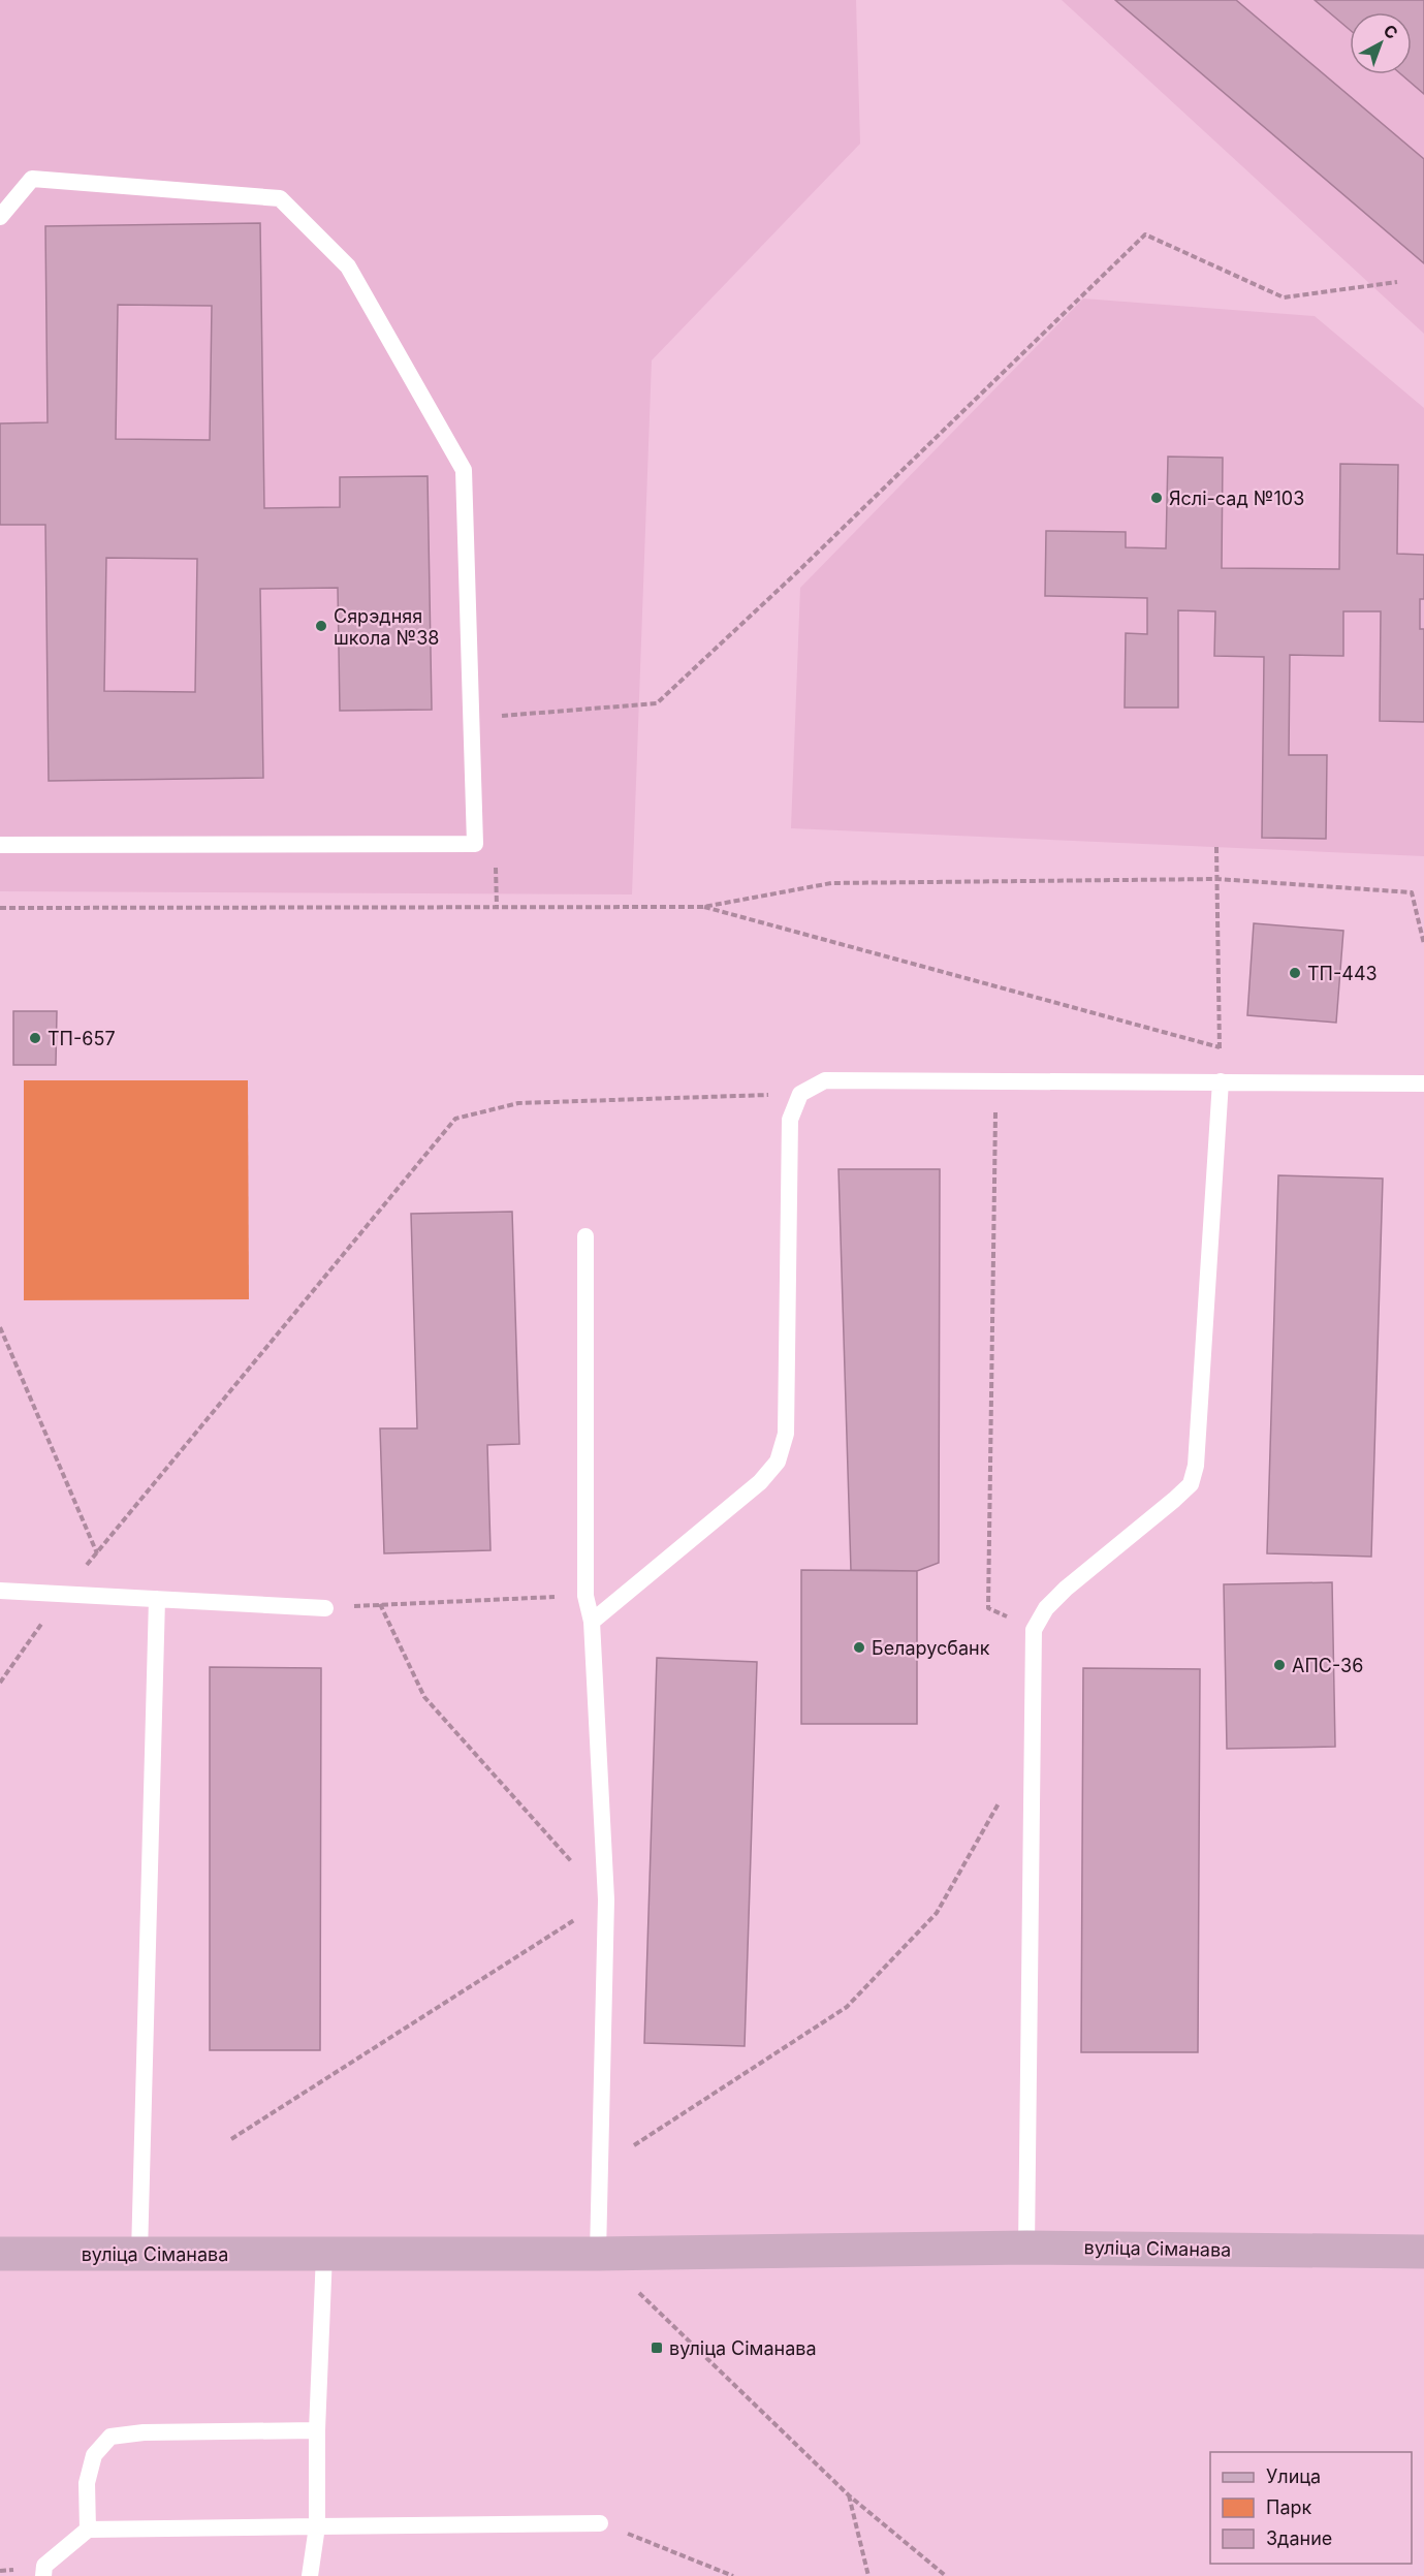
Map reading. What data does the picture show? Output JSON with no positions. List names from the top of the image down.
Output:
{
  "streets": {
    "main road": ["вуліца Сіманава"]
  },
  "places": {
    "other": [
      "Яслі-сад №103",
      "Сярэдняя школа №38",
      "ТП-443",
      "ТП-657",
      "Беларусбанк",
      "АПС-36"
    ],
    "transit": ["вуліца Сіманава"]
  },
  "legend": ["Улица", "Парк", "Здание"],
  "north": "top right"
}
